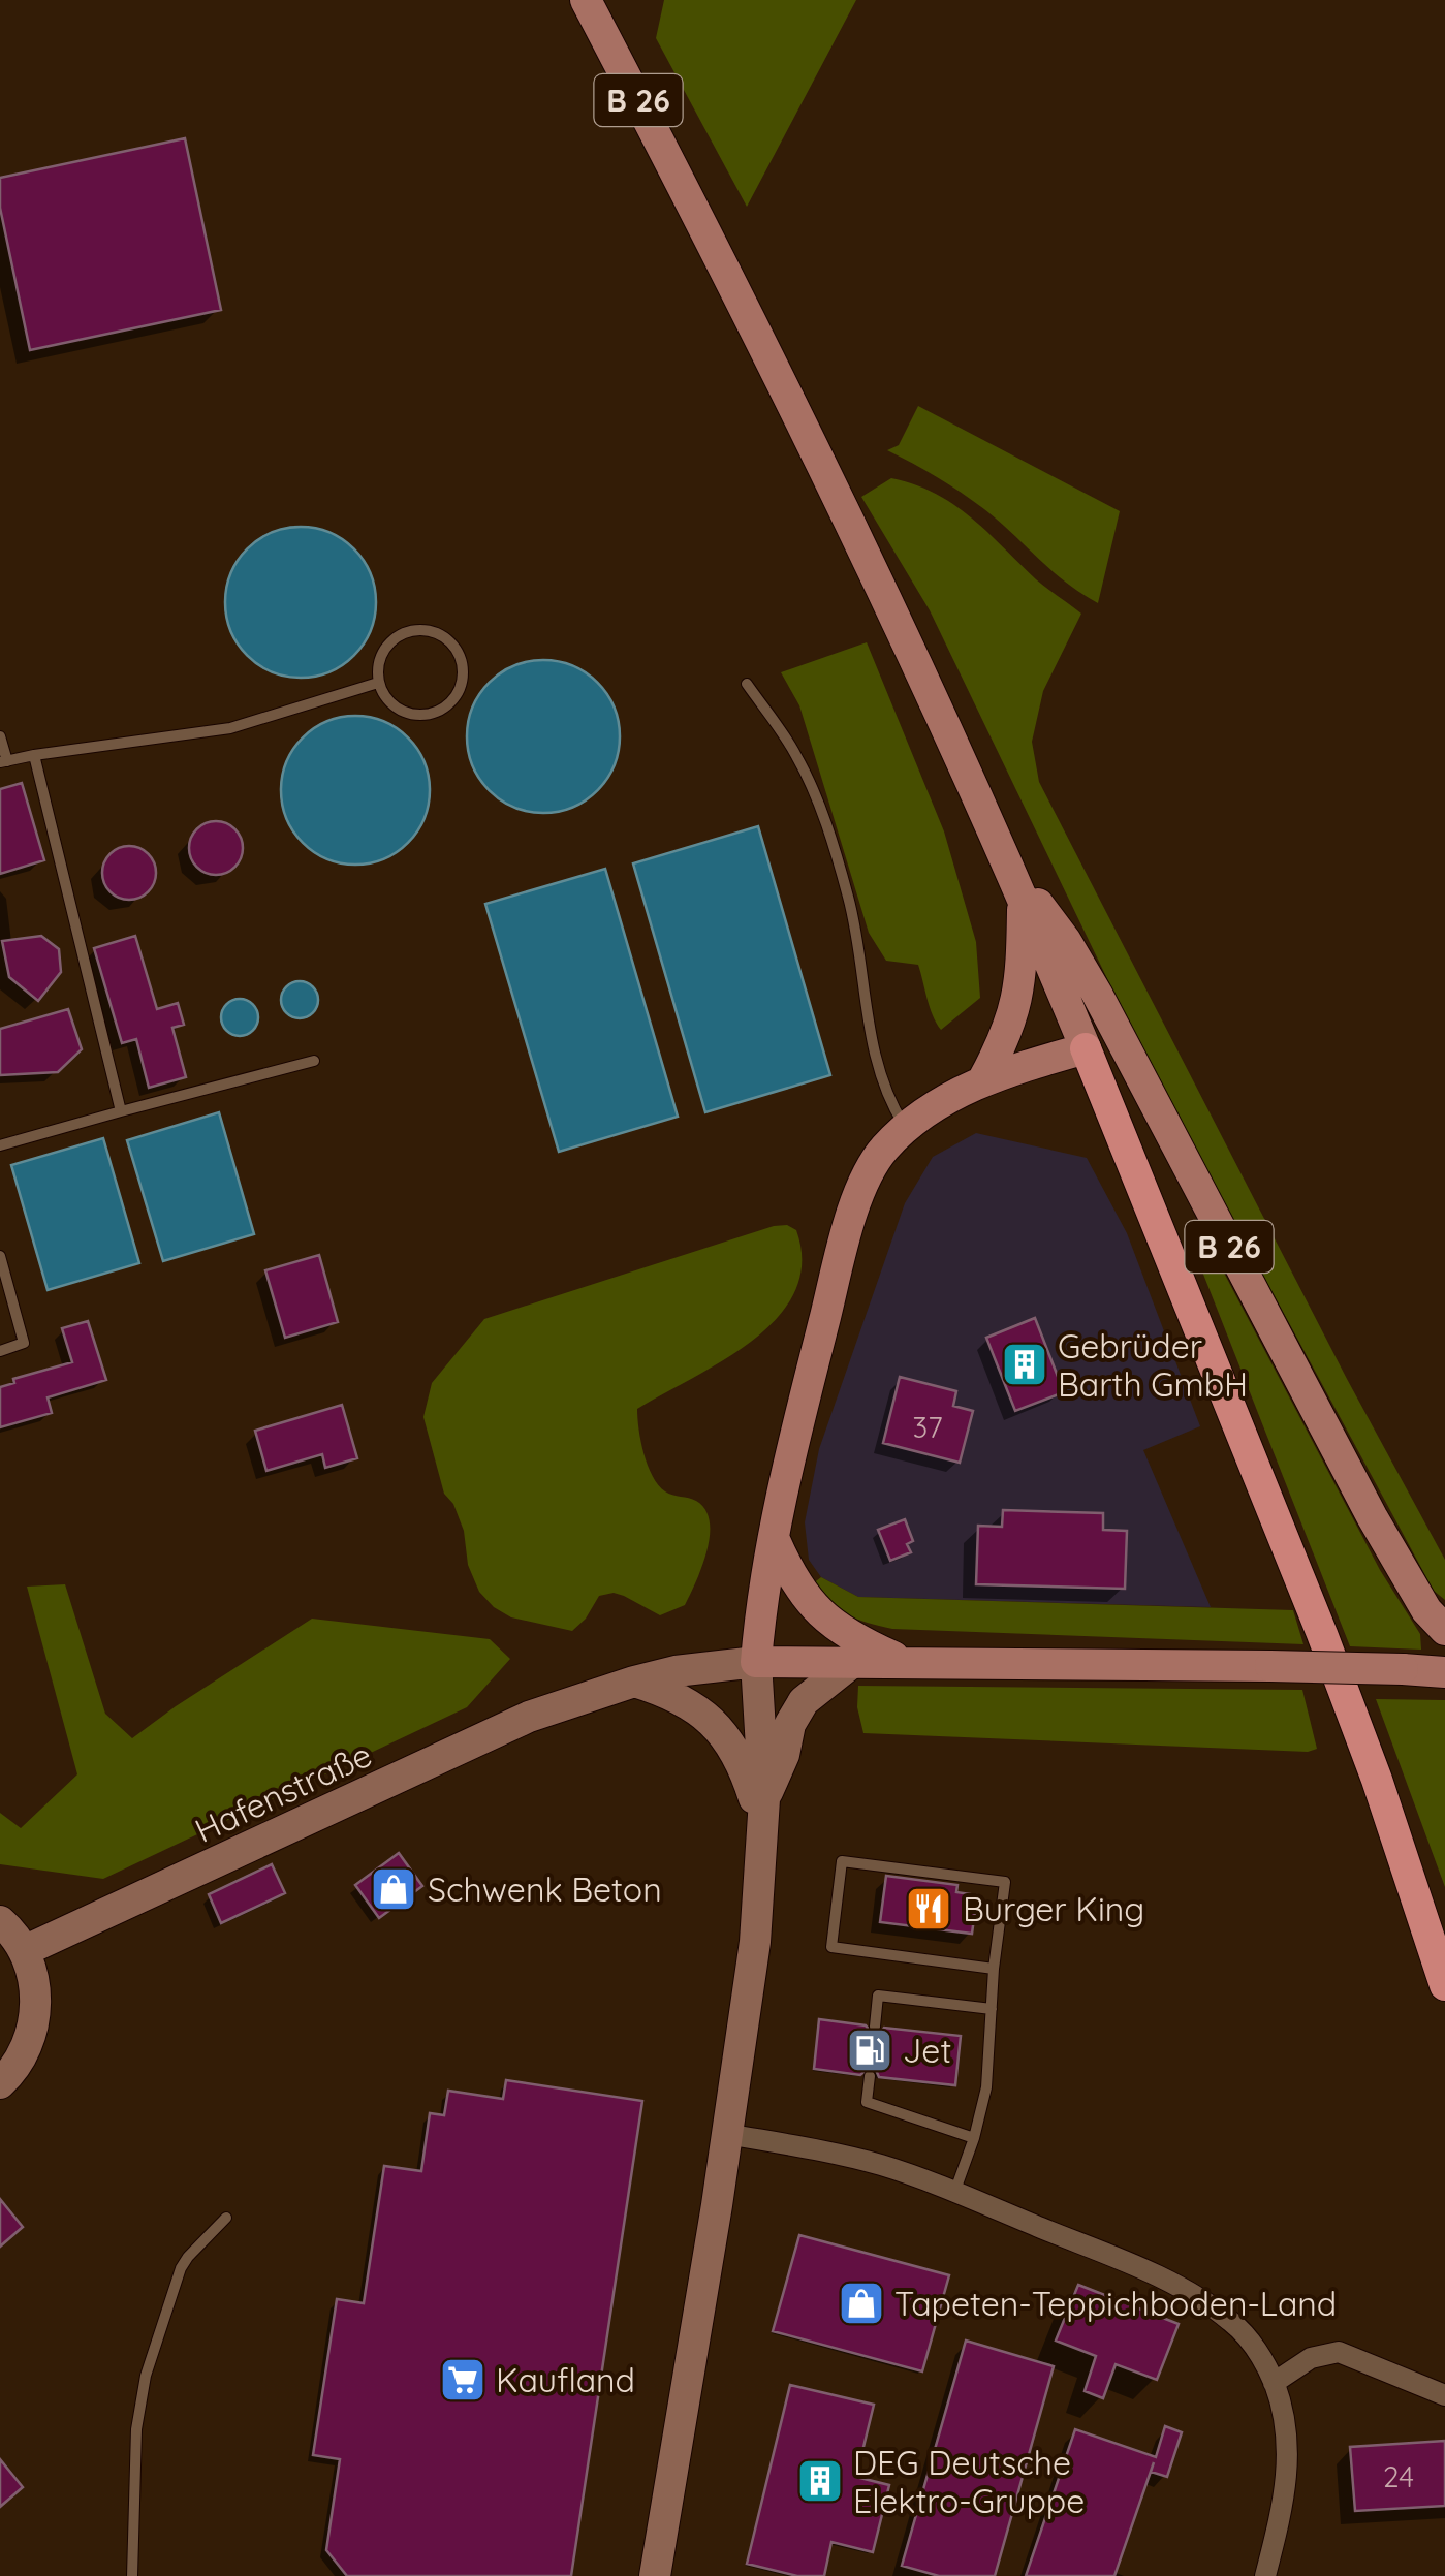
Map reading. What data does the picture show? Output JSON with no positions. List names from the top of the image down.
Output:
{
  "streets": {
    "main road": ["B 26"],
    "street": ["Hafenstraße"]
  },
  "places": {
    "building": ["Gebrüder Barth GmbH", "DEG Deutsche Elektro-Gruppe"],
    "shop": ["Schwenk Beton", "Tapeten-Teppichboden-Land"],
    "restaurant": ["Burger King"],
    "fuel station": ["Jet"],
    "supermarket": ["Kaufland"]
  },
  "house_numbers": ["37", "24"]
}
